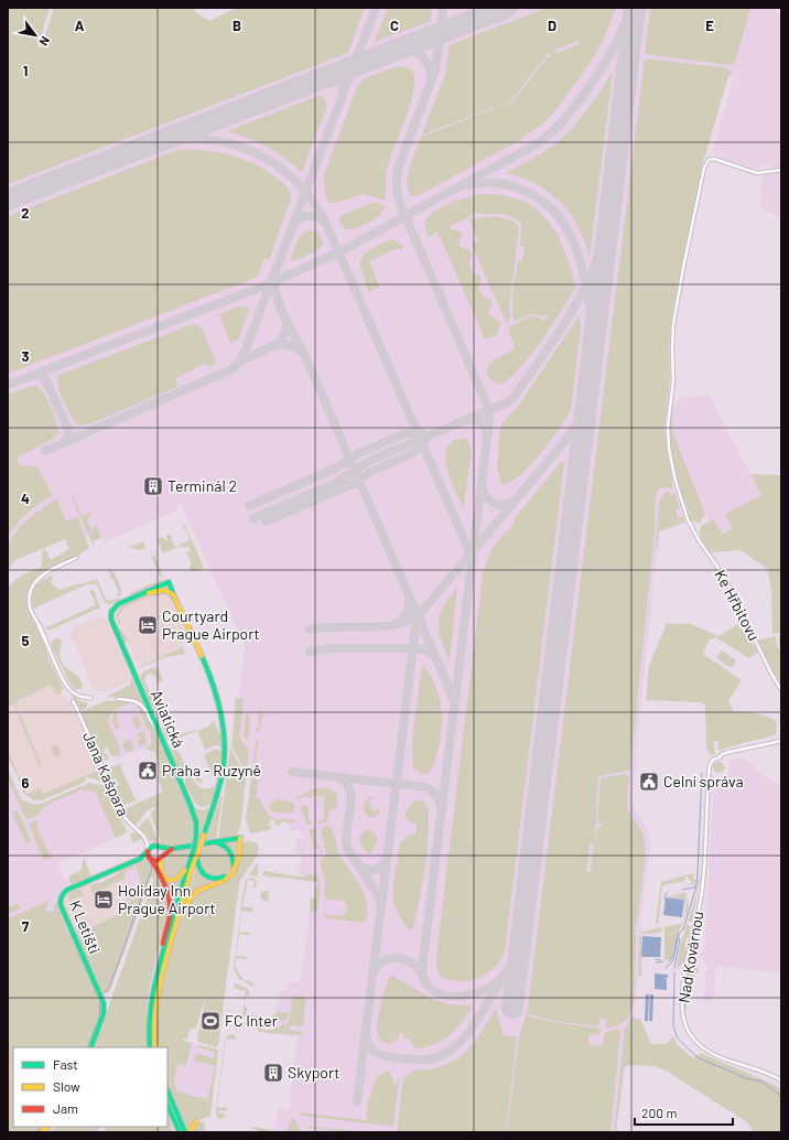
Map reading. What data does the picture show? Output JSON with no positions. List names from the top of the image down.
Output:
{
  "streets": {
    "main road": ["Aviatická", "K Letišti"],
    "street": ["Ke Hřbitovu", "Jana Kašpara", "Nad Kovárnou"]
  },
  "crossings": [
    ["Jana Kašpara", "K Letišti"]
  ],
  "places": {
    "building": ["Terminál 2", "Skyport"],
    "hotel": ["Courtyard Prague Airport", "Holiday Inn Prague Airport"],
    "public building": ["Praha - Ruzyně", "Celní správa"],
    "sports": ["FC Inter"]
  },
  "legend": ["Fast", "Slow", "Jam"],
  "scale_bar": "200 m",
  "north": "bottom right",
  "grid": {
    "columns": [
      "A",
      "B",
      "C",
      "D",
      "E"
    ],
    "rows": [
      "1",
      "2",
      "3",
      "4",
      "5",
      "6",
      "7"
    ]
  }
}
